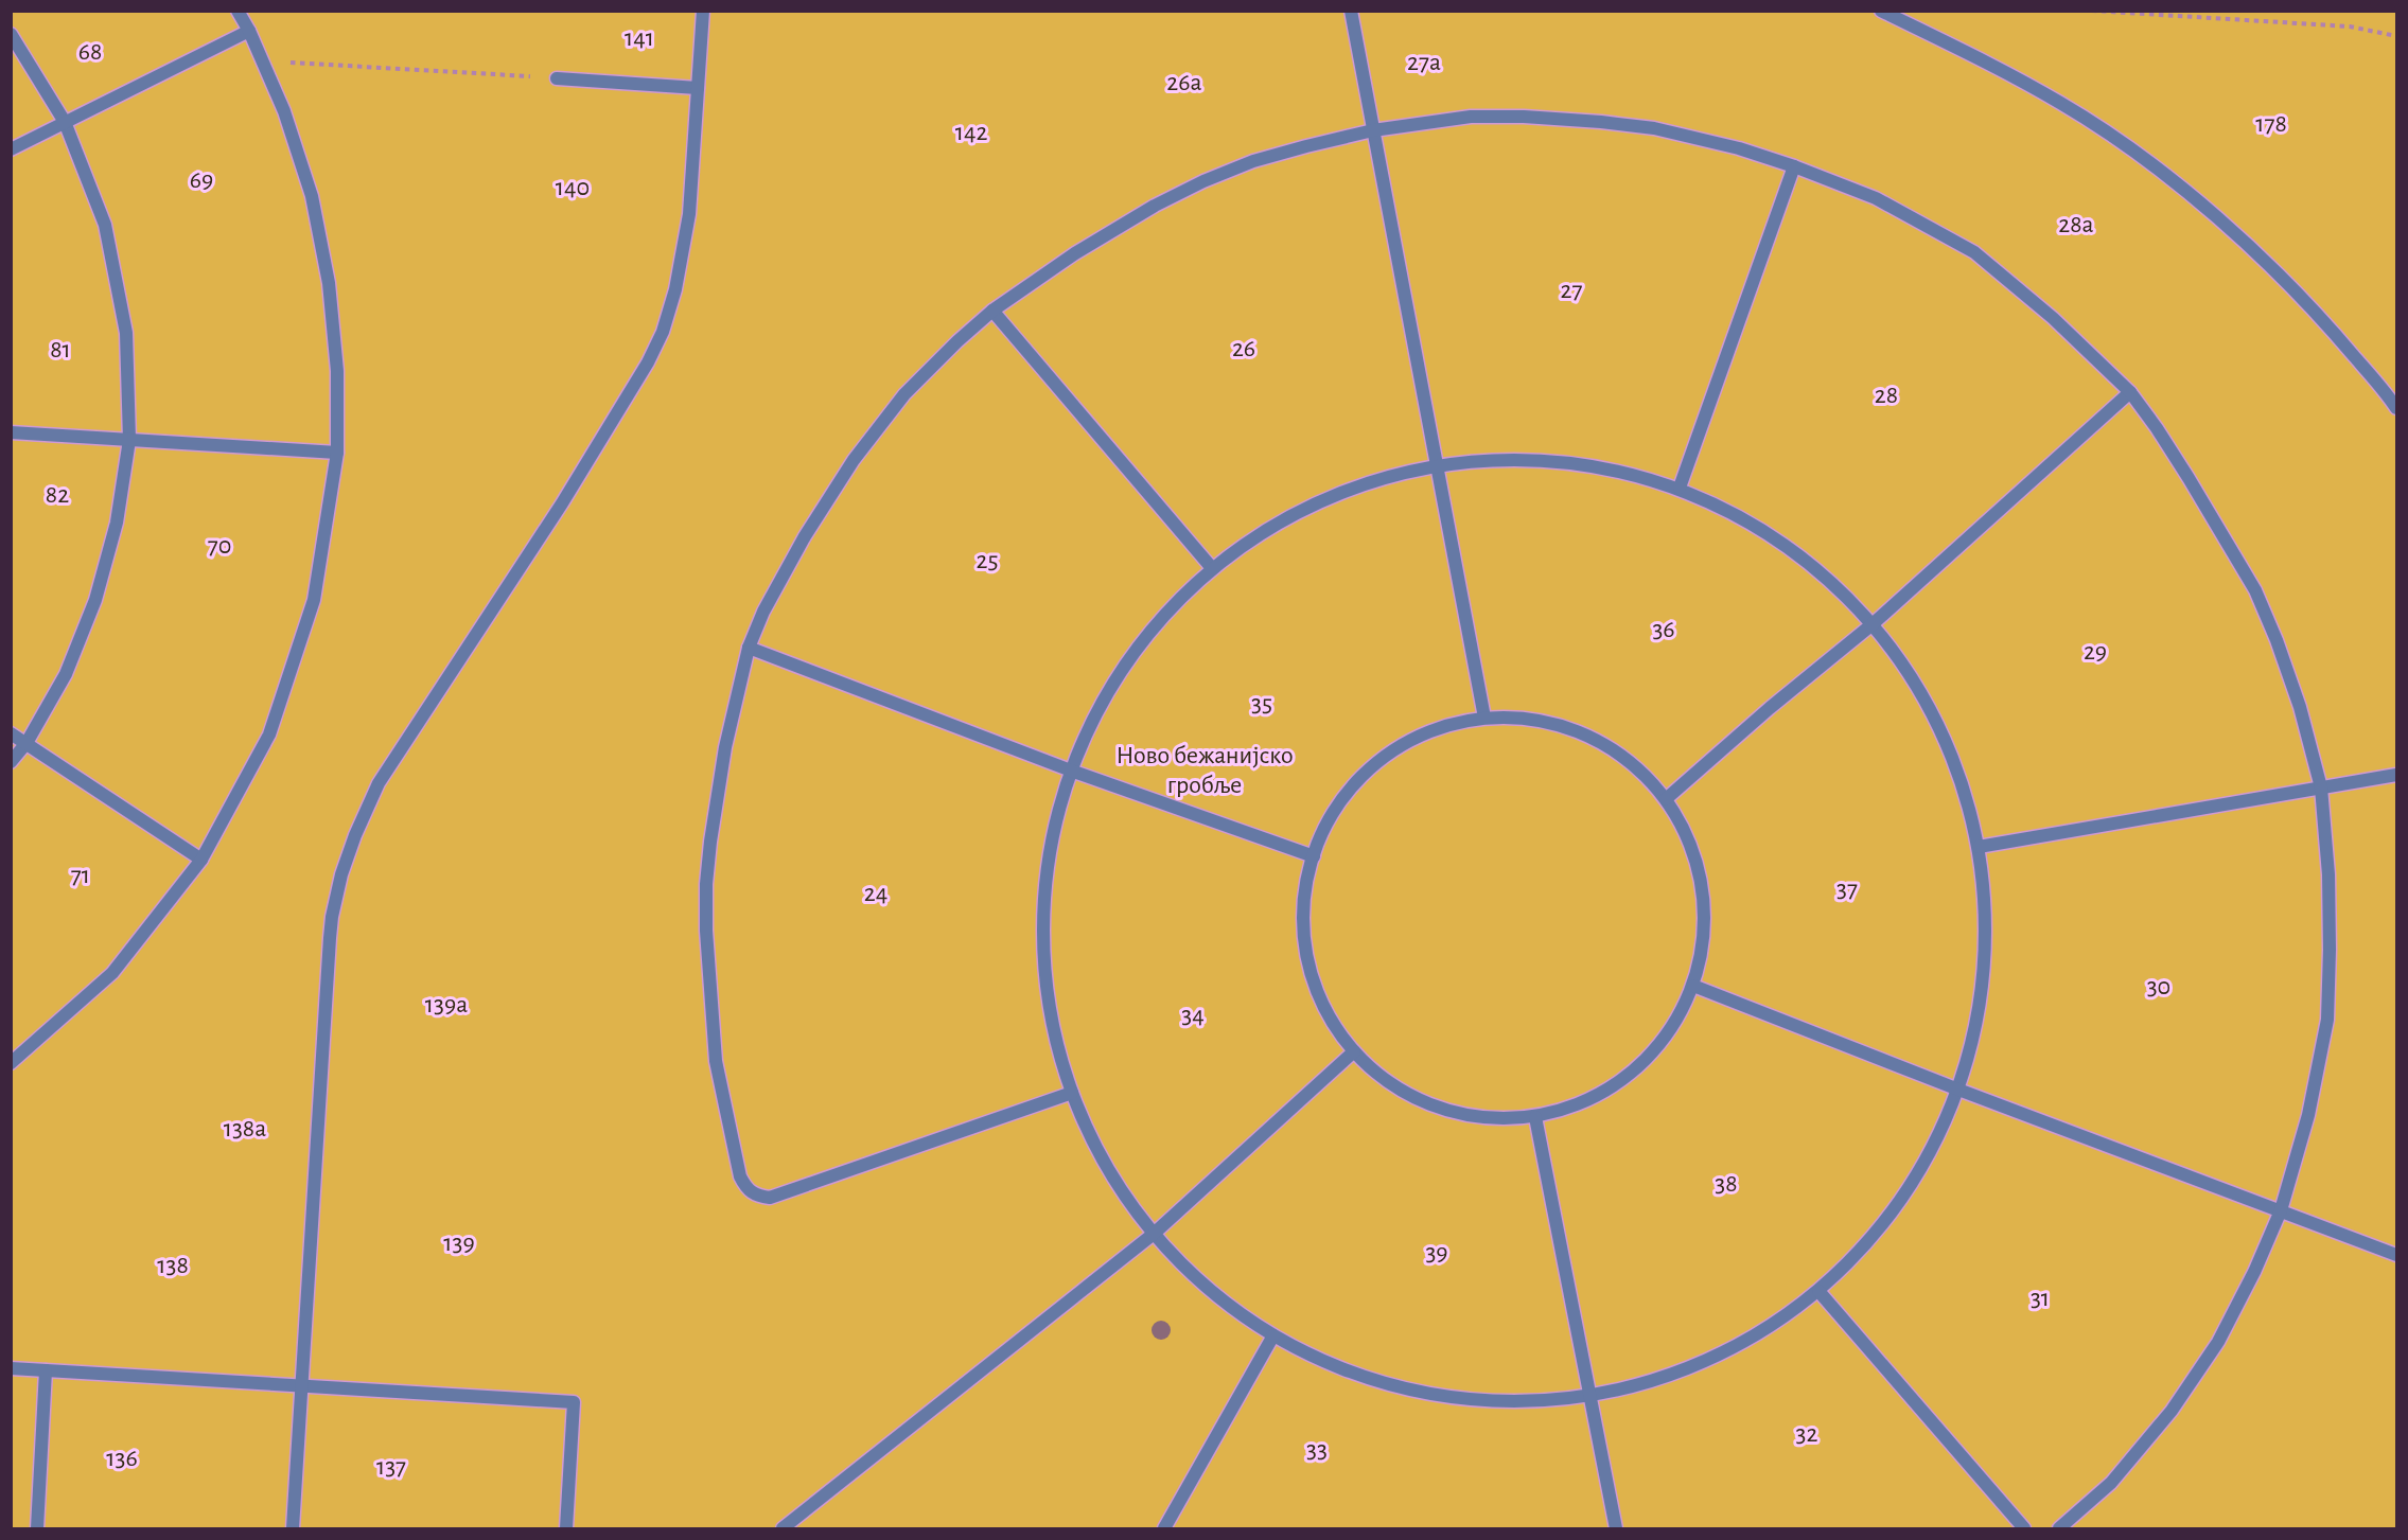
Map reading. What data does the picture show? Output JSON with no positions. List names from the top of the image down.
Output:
{
  "parks": [
    "141",
    "68",
    "27a",
    "26a",
    "178",
    "142",
    "69",
    "140",
    "28a",
    "27",
    "26",
    "81",
    "28",
    "82",
    "70",
    "25",
    "36",
    "29",
    "35",
    "Ново бежанијско гробље",
    "71",
    "37",
    "24",
    "30",
    "139a",
    "34",
    "138a",
    "38",
    "139",
    "39",
    "138",
    "31",
    "32",
    "33",
    "136",
    "137"
  ]
}
